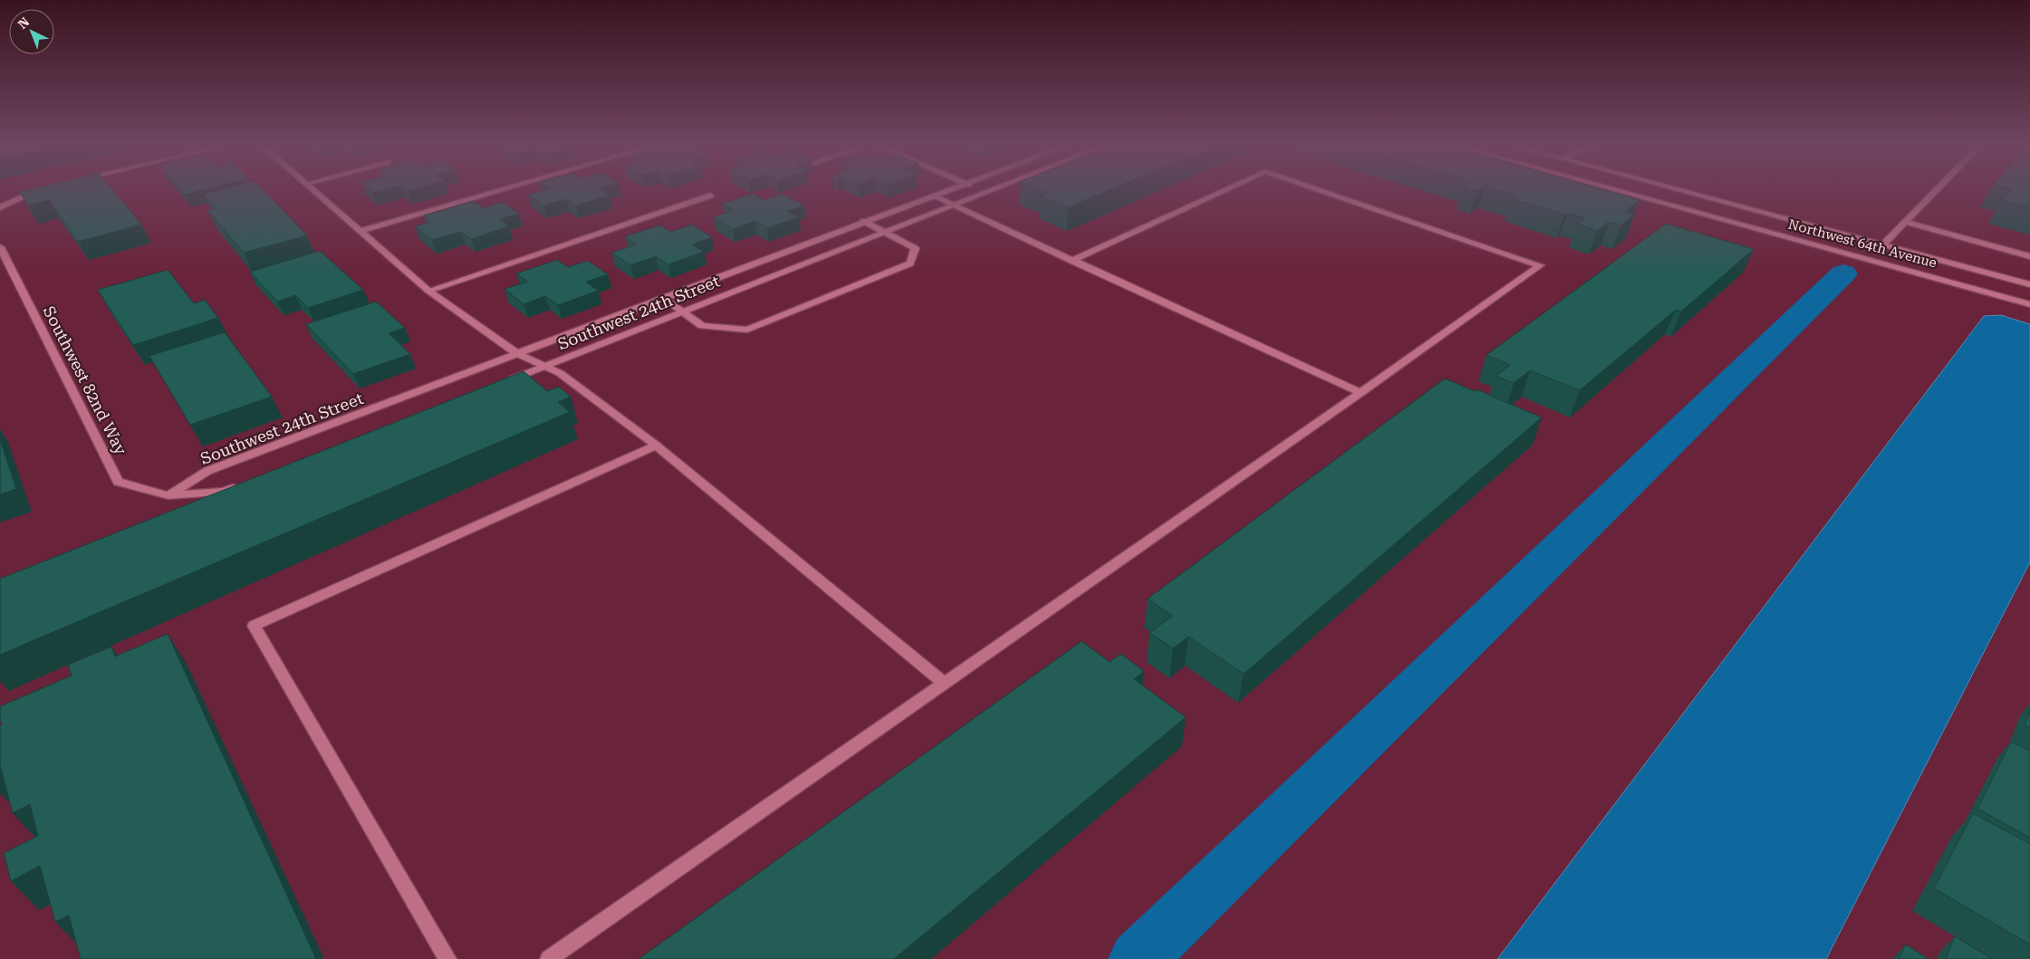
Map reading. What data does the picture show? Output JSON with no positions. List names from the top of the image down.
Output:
{
  "streets": {
    "street": ["Northwest 64th Avenue", "Southwest 24th Street", "Southwest 82nd Way"]
  },
  "crossings": [
    ["Southwest 24th Street", "Southwest 82nd Way"]
  ],
  "north": "top left"
}
